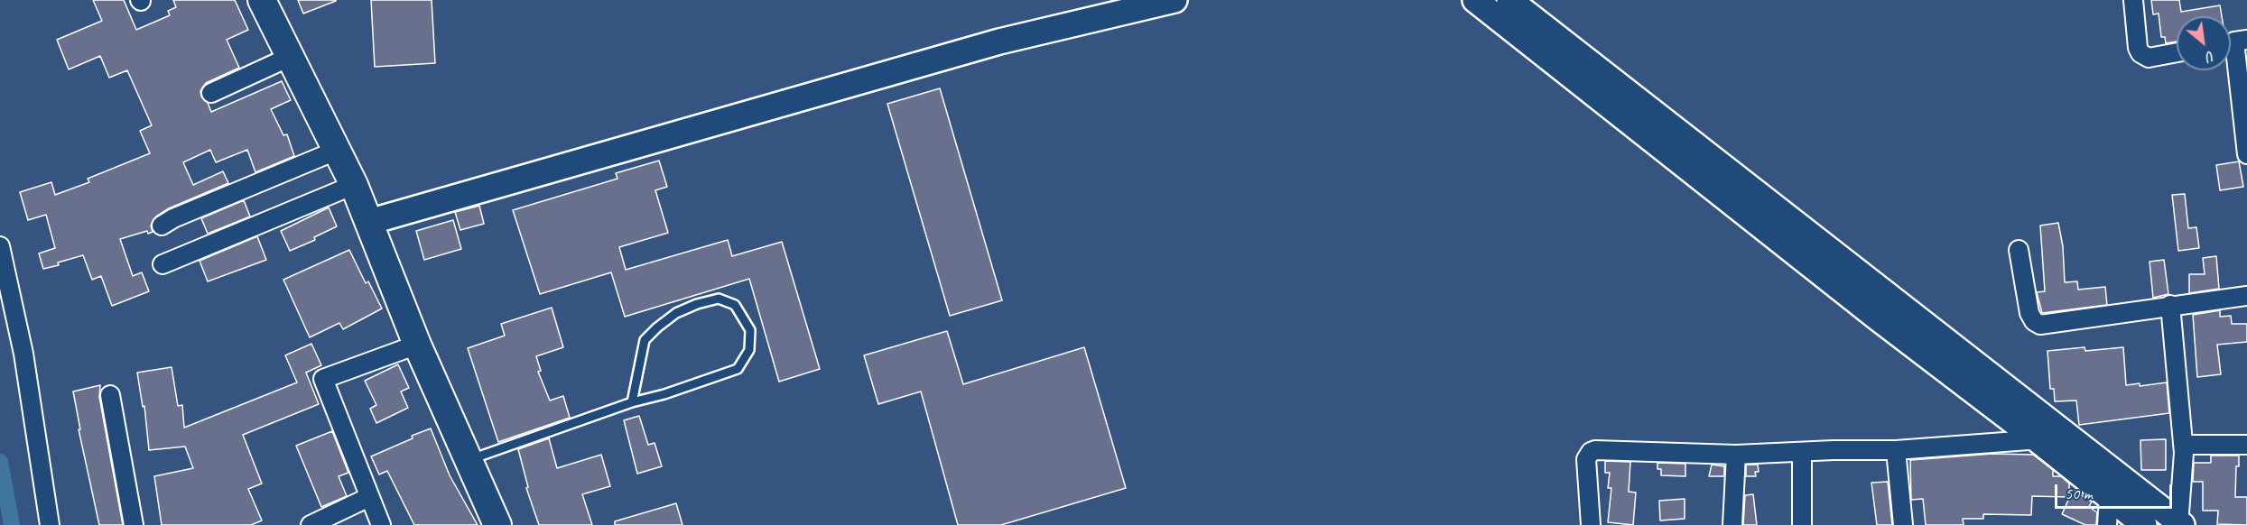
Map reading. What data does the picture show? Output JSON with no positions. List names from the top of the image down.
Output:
{
  "scale_bar": "50 m",
  "north": "bottom right"
}
